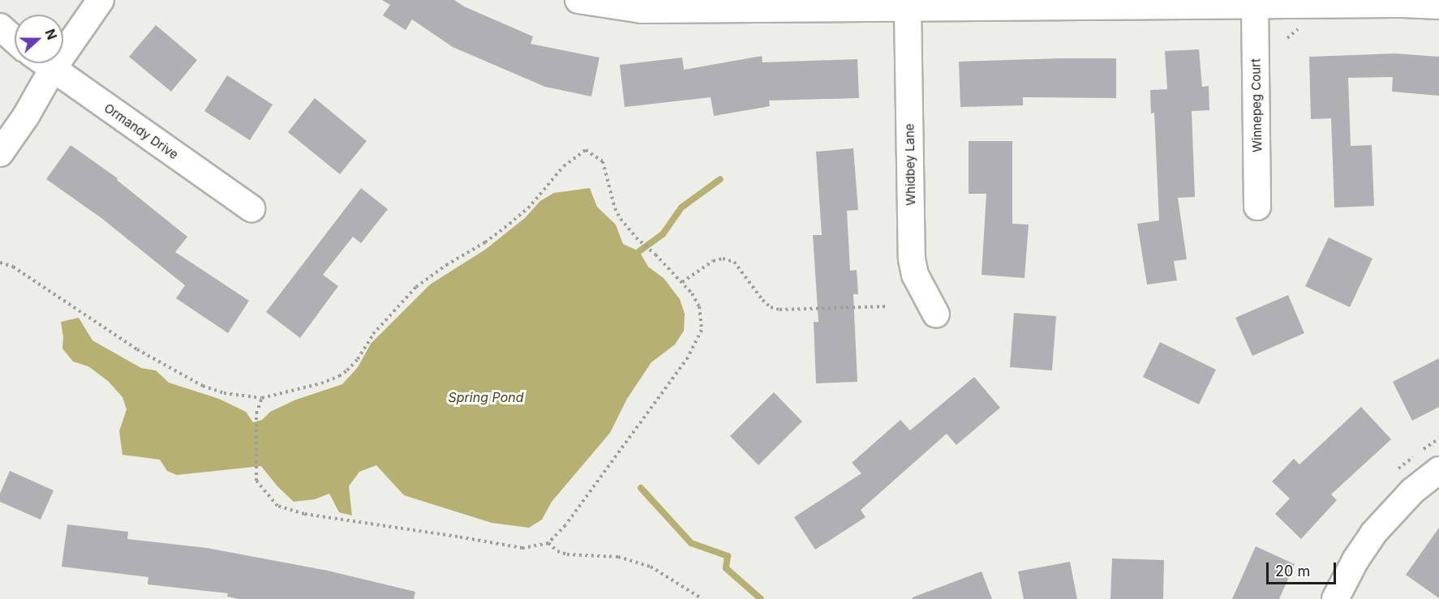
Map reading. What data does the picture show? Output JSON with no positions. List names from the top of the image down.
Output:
{
  "streets": {
    "street": ["Winnepeg Court", "Ormandy Drive", "Whidbey Lane"]
  },
  "water": ["Spring Pond"],
  "scale_bar": "20 m",
  "north": "right"
}
